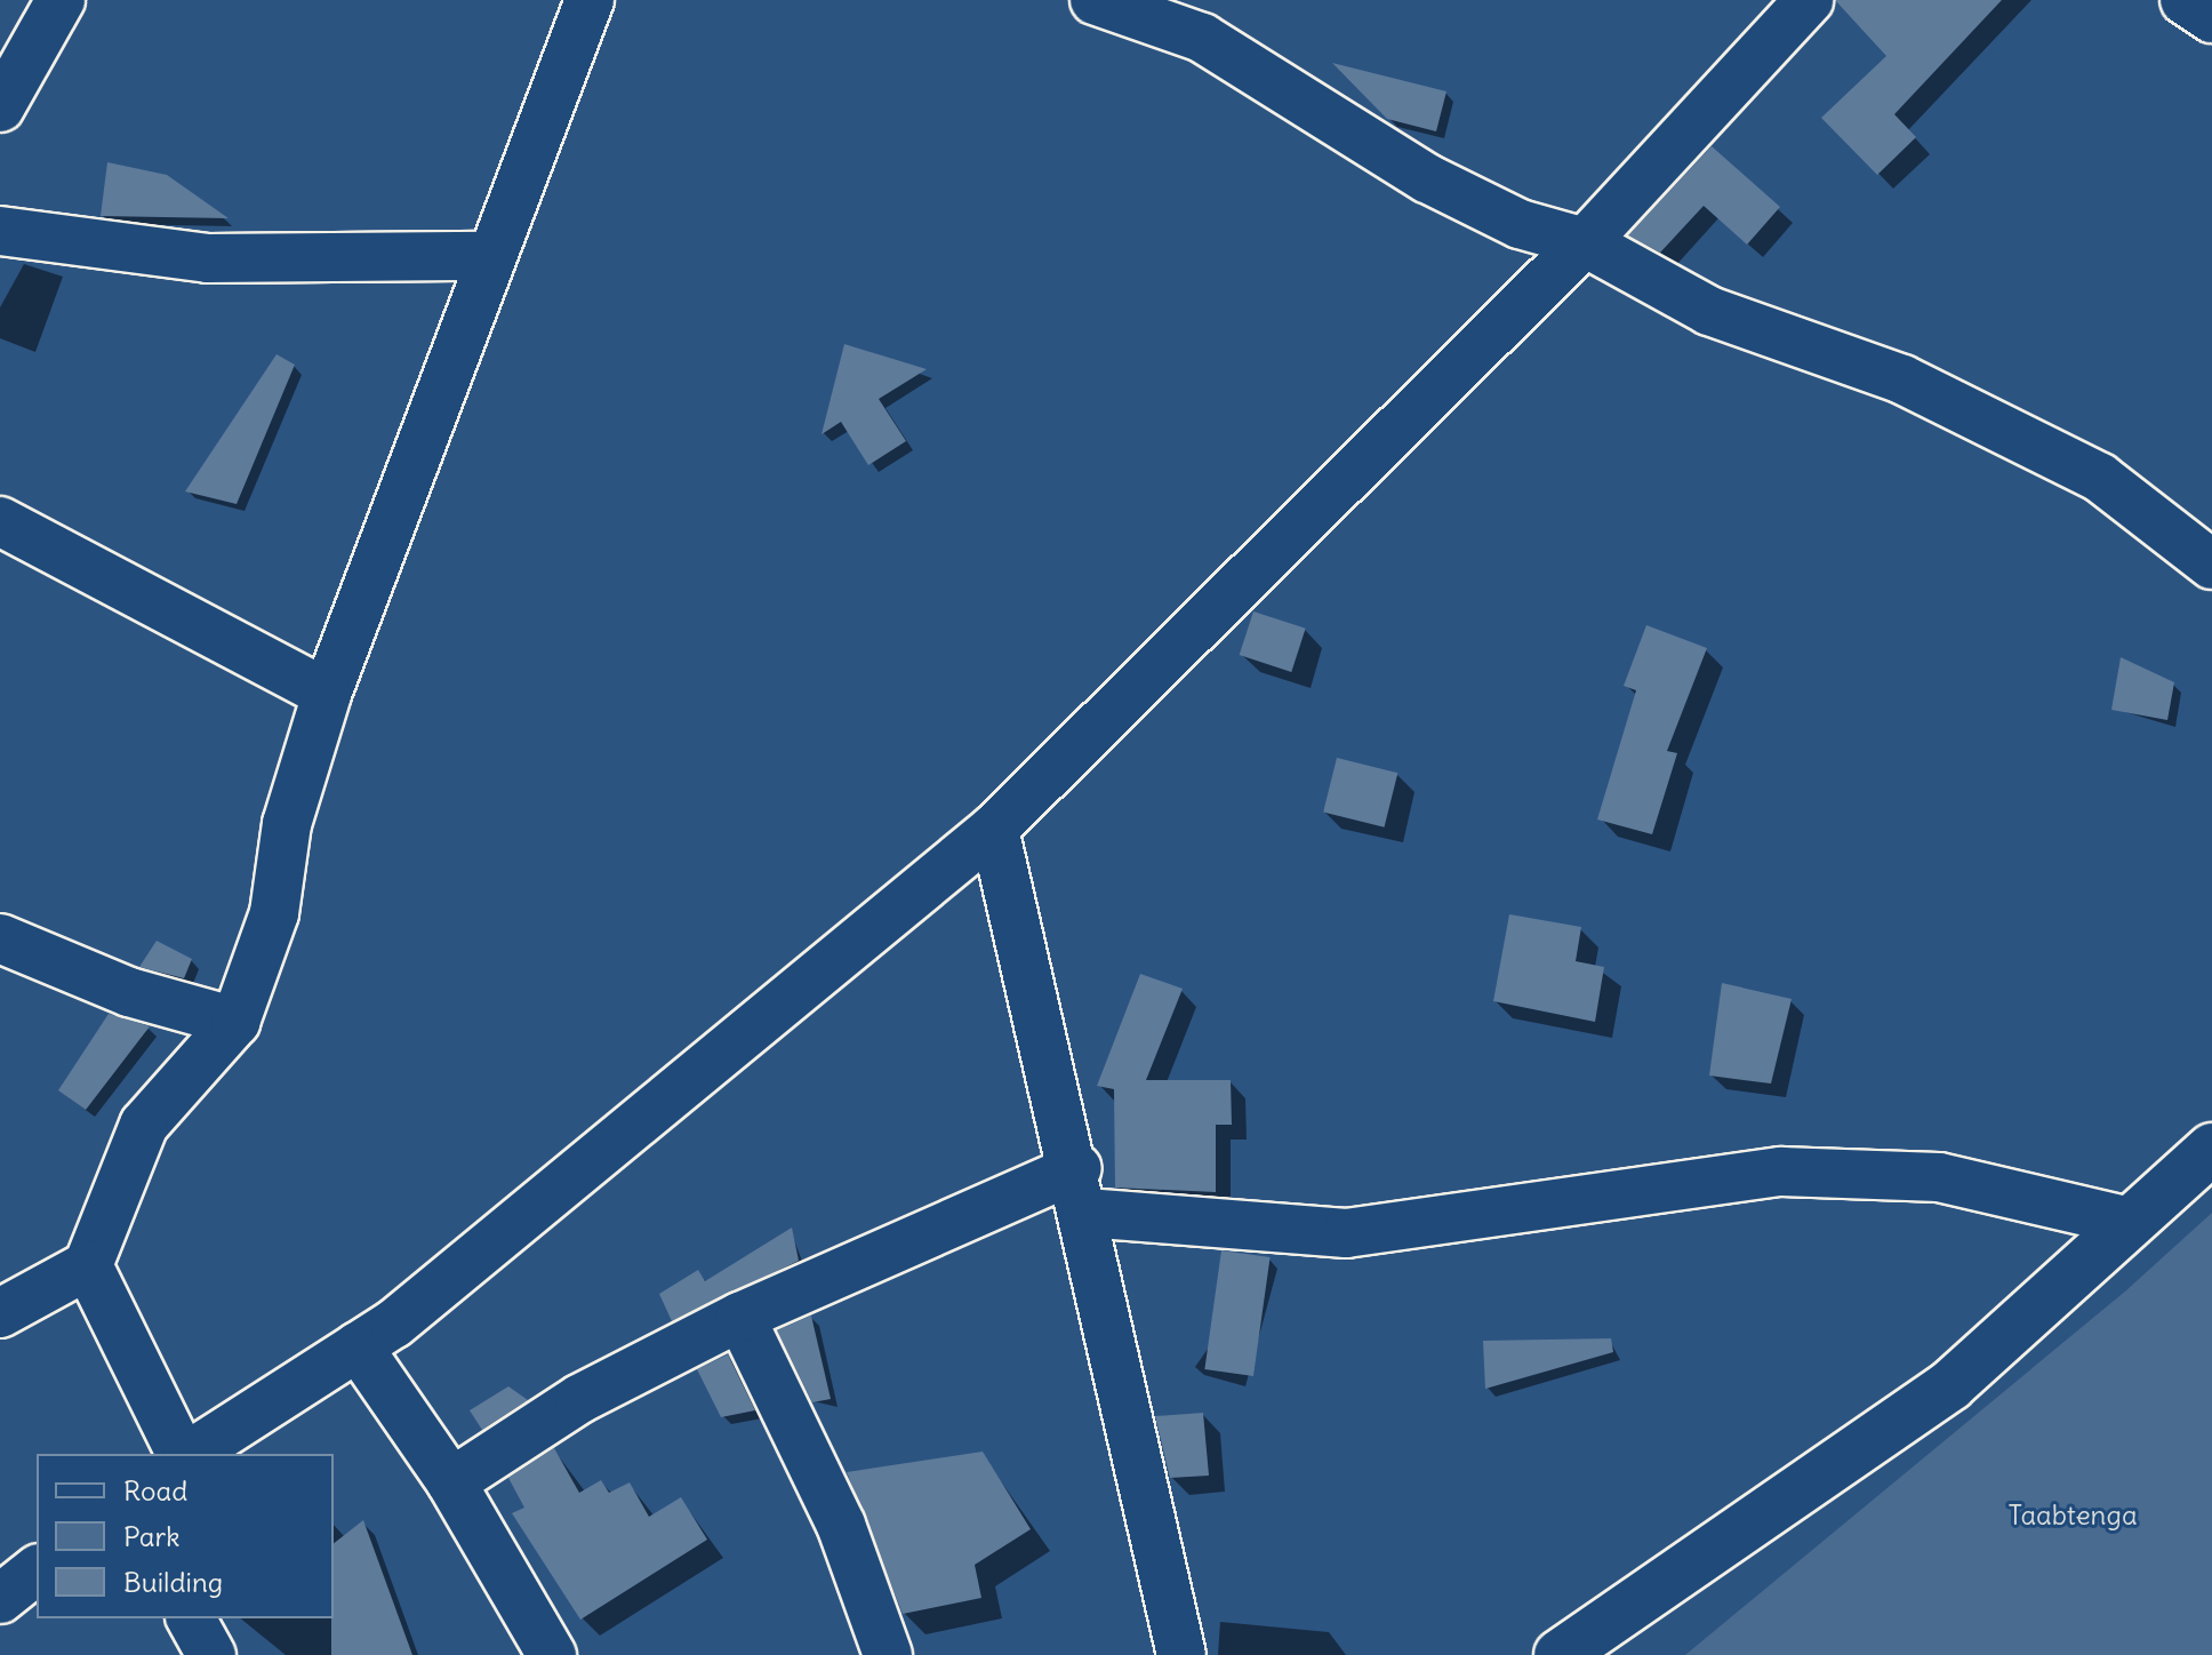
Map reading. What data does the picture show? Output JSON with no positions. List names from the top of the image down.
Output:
{
  "parks": ["Taabtenga"],
  "legend": ["Road", "Park", "Building"]
}
